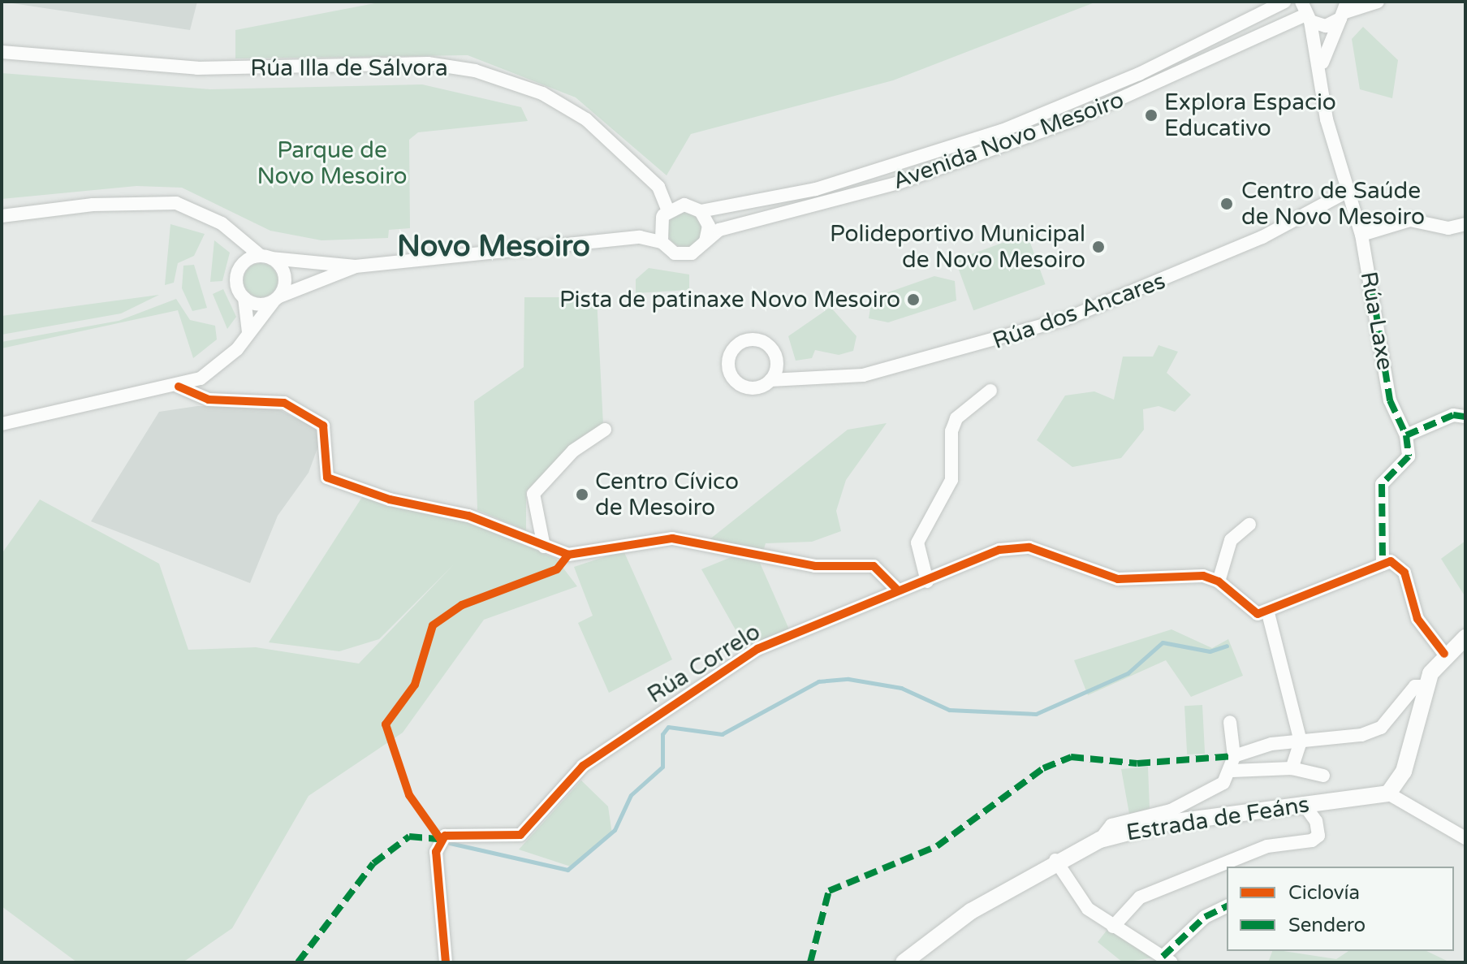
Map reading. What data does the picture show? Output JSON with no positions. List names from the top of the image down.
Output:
{
  "streets": {
    "street": [
      "Rúa Illa de Sálvora",
      "Avenida Novo Mesoiro",
      "Rúa dos Ancares",
      "Rúa Laxe",
      "Rúa Correlo",
      "Estrada de Feáns"
    ]
  },
  "crossings": [
    ["Rúa Illa de Sálvora", "Avenida Novo Mesoiro"],
    ["Avenida Novo Mesoiro", "Rúa Laxe"],
    ["Rúa dos Ancares", "Rúa Laxe"]
  ],
  "districts": ["Novo Mesoiro"],
  "parks": ["Parque de Novo Mesoiro"],
  "places": [
    "Explora Espacio Educativo",
    "Centro de Saúde de Novo Mesoiro",
    "Polideportivo Municipal de Novo Mesoiro",
    "Pista de patinaxe Novo Mesoiro",
    "Centro Cívico de Mesoiro"
  ],
  "legend": ["Ciclovía", "Sendero"]
}
